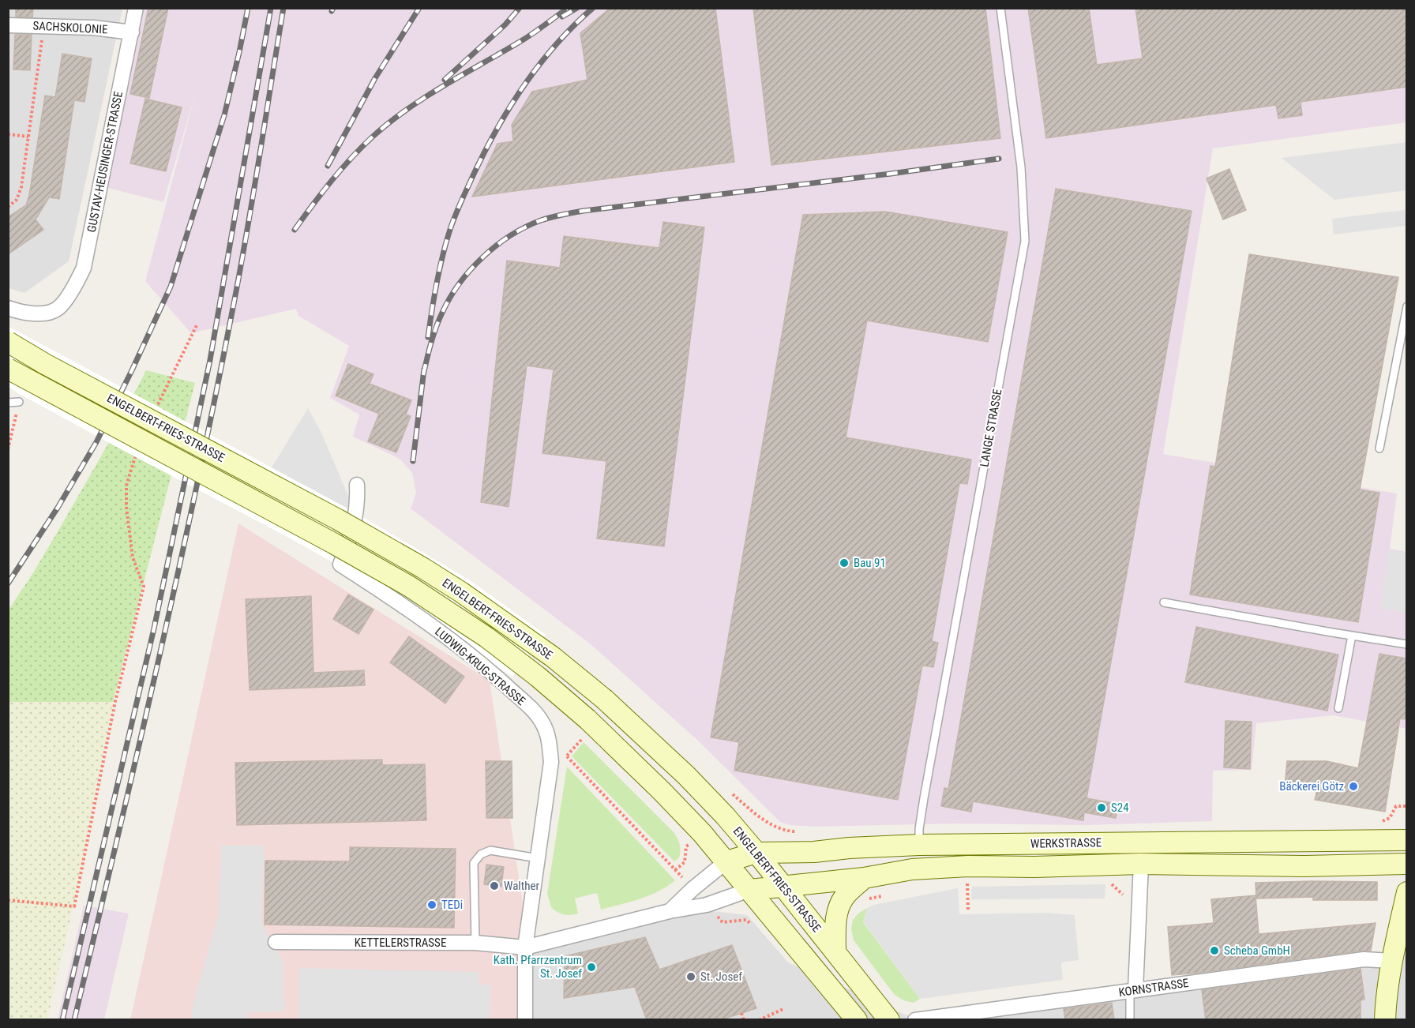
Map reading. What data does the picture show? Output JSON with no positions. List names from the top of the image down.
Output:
{
  "streets": {
    "main road": ["ENGELBERT-FRIES-STRASSE", "WERKSTRASSE"],
    "street": [
      "SACHSKOLONIE",
      "GUSTAV-HEUSINGER-STRASSE",
      "LUDWIG-KRUG-STRASSE",
      "KETTELERSTRASSE",
      "KORNSTRASSE"
    ],
    "lane": ["LANGE STRASSE"]
  },
  "crossings": [
    ["SACHSKOLONIE", "GUSTAV-HEUSINGER-STRASSE"],
    ["ENGELBERT-FRIES-STRASSE", "WERKSTRASSE"],
    ["ENGELBERT-FRIES-STRASSE", "KETTELERSTRASSE"],
    ["LANGE STRASSE", "WERKSTRASSE"],
    ["LUDWIG-KRUG-STRASSE", "KETTELERSTRASSE"],
    ["WERKSTRASSE", "KETTELERSTRASSE"]
  ],
  "places": [
    "Bau 91",
    "Bäckerei Götz",
    "S24",
    "Walther",
    "TEDi",
    "Scheba GmbH",
    "Kath. Pfarrzentrum St. Josef",
    "St. Josef"
  ]
}
